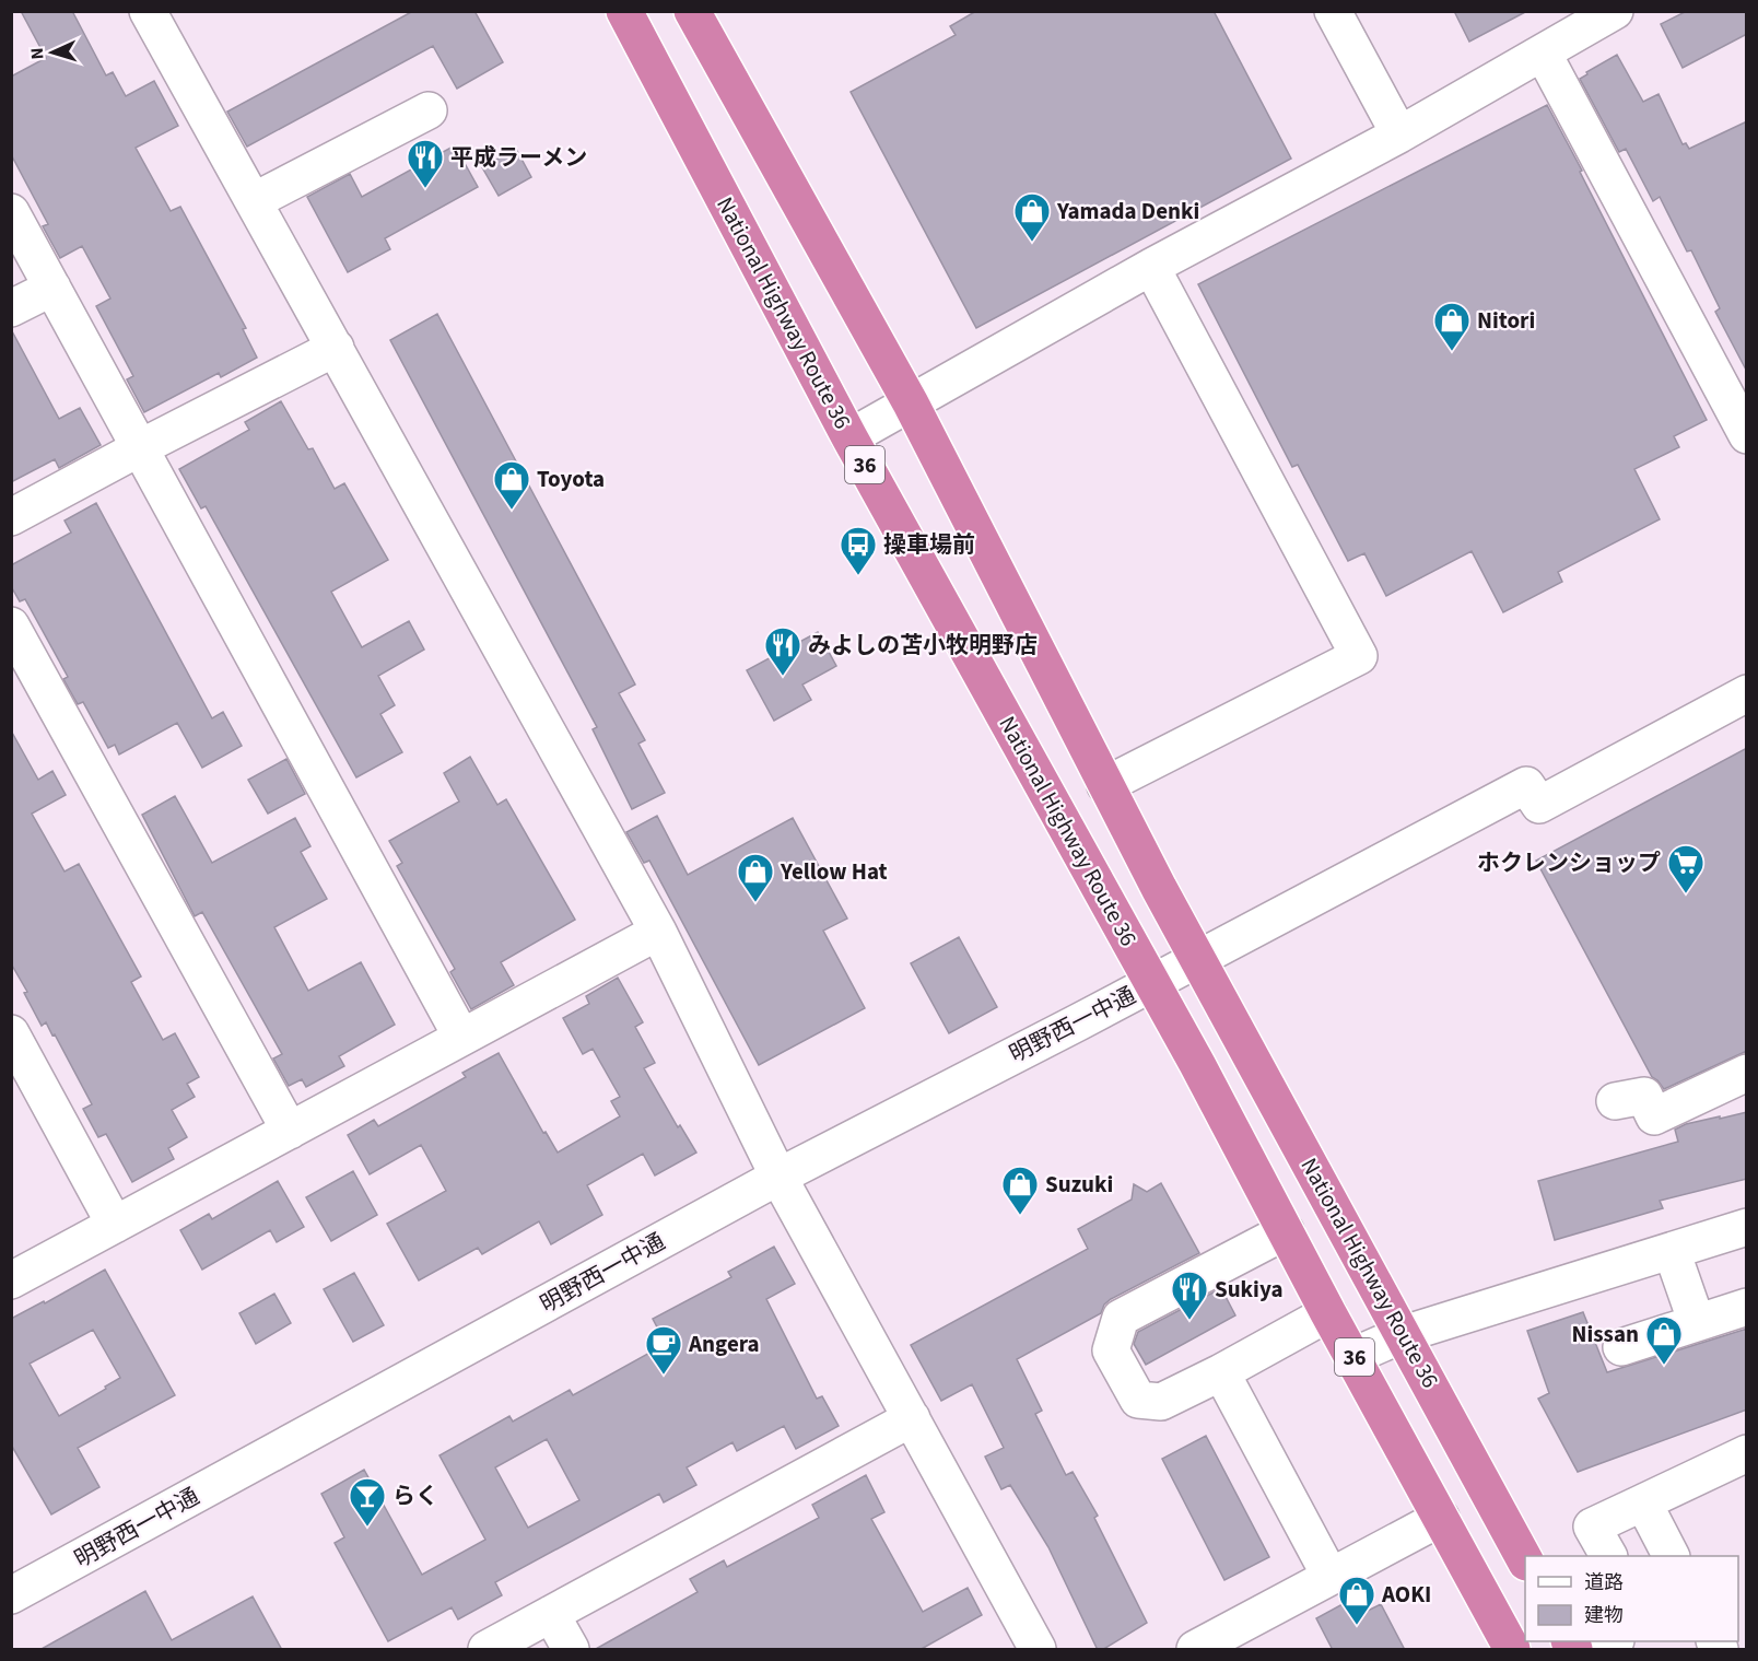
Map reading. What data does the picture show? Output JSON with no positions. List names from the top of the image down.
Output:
{
  "streets": {
    "highway": ["National Highway Route 36", "36"],
    "street": ["明野西一中通"]
  },
  "crossings": [
    ["National Highway Route 36", "明野西一中通"]
  ],
  "places": {
    "restaurant": ["平成ラーメン", "みよしの苫小牧明野店", "Sukiya"],
    "shop": [
      "Yamada Denki",
      "Nitori",
      "Toyota",
      "Yellow Hat",
      "Suzuki",
      "Nissan",
      "AOKI"
    ],
    "bus stop": ["操車場前"],
    "supermarket": ["ホクレンショップ"],
    "cafe": ["Angera"],
    "bar": ["らく"]
  },
  "legend": ["道路", "建物"],
  "north": "left"
}
